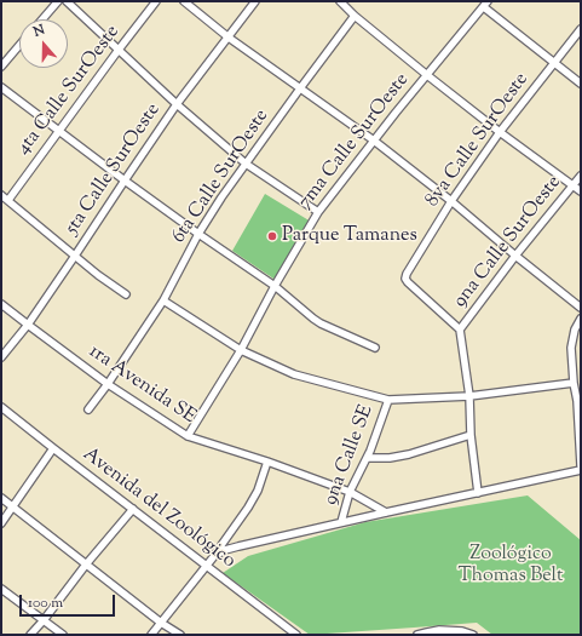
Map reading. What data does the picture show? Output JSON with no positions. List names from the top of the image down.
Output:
{
  "streets": {
    "street": [
      "4ta Calle SurOeste",
      "8va Calle SurOeste",
      "7ma Calle SurOeste",
      "5ta Calle SurOeste",
      "6ta Calle SurOeste",
      "9na Calle SurOeste",
      "1ra Avenida SE",
      "9na Calle SE",
      "Avenida del Zoológico"
    ]
  },
  "crossings": [
    ["8va Calle SurOeste", "9na Calle SurOeste"],
    ["7ma Calle SurOeste", "1ra Avenida SE"],
    ["5ta Calle SurOeste", "1ra Avenida SE"],
    ["6ta Calle SurOeste", "1ra Avenida SE"],
    ["1ra Avenida SE", "9na Calle SE"]
  ],
  "parks": ["Zoológico Thomas Belt"],
  "places": ["Parque Tamanes"],
  "scale_bar": "100 m",
  "north": "top"
}
